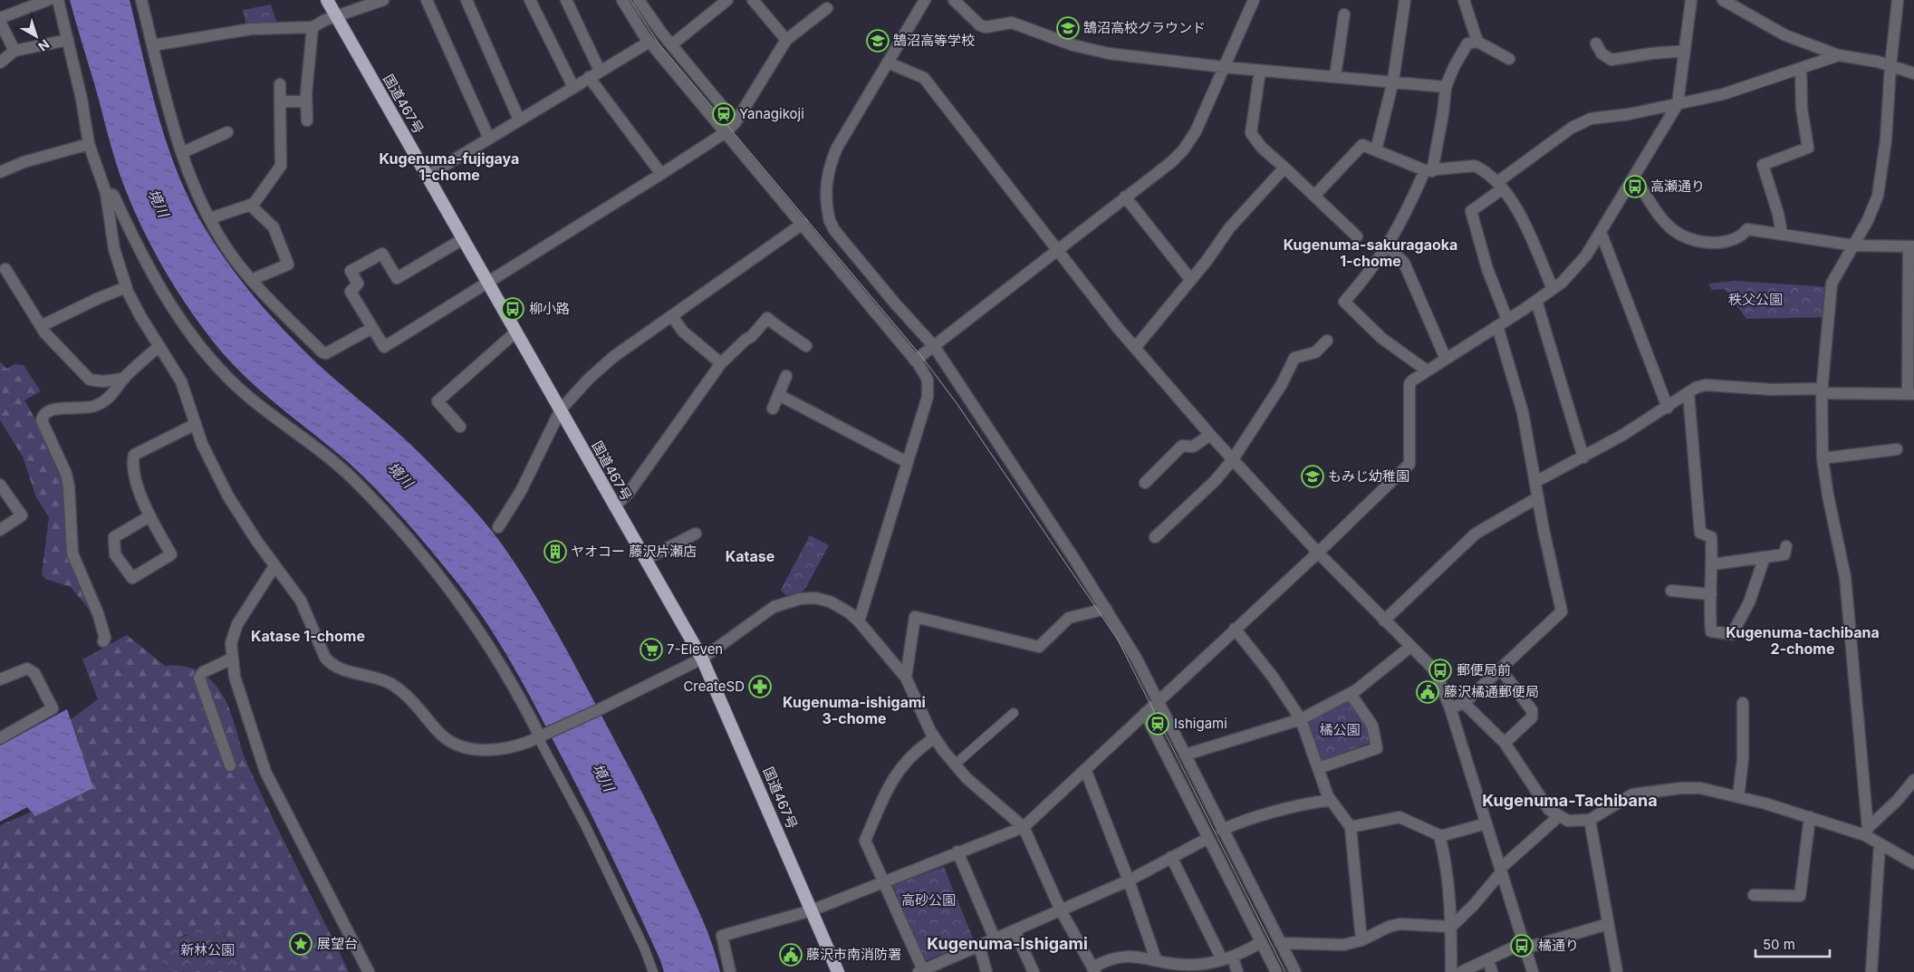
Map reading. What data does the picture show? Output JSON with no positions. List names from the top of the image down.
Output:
{
  "streets": {
    "highway": ["国道467号"]
  },
  "districts": [
    "Kugenuma-fujigaya 1-chome",
    "Kugenuma-sakuragaoka 1-chome",
    "Katase",
    "Kugenuma-tachibana 2-chome",
    "Katase 1-chome",
    "Kugenuma-ishigami 3-chome",
    "Kugenuma-Tachibana",
    "Kugenuma-Ishigami"
  ],
  "water": ["境川"],
  "parks": [
    "秩父公園",
    "橘公園",
    "高砂公園",
    "新林公園"
  ],
  "places": {
    "school or university": ["鵠沼高校グラウンド", "鵠沼高等学校", "もみじ幼稚園"],
    "station": ["Yanagikoji", "Ishigami"],
    "bus stop": [
      "高瀬通り",
      "柳小路",
      "郵便局前",
      "橘通り"
    ],
    "building": ["ヤオコー 藤沢片瀬店"],
    "supermarket": ["7-Eleven"],
    "pharmacy": ["CreateSD"],
    "public building": ["藤沢橘通郵便局", "藤沢市南消防署"],
    "place": ["展望台"]
  },
  "scale_bar": "50 m",
  "north": "bottom right"
}
